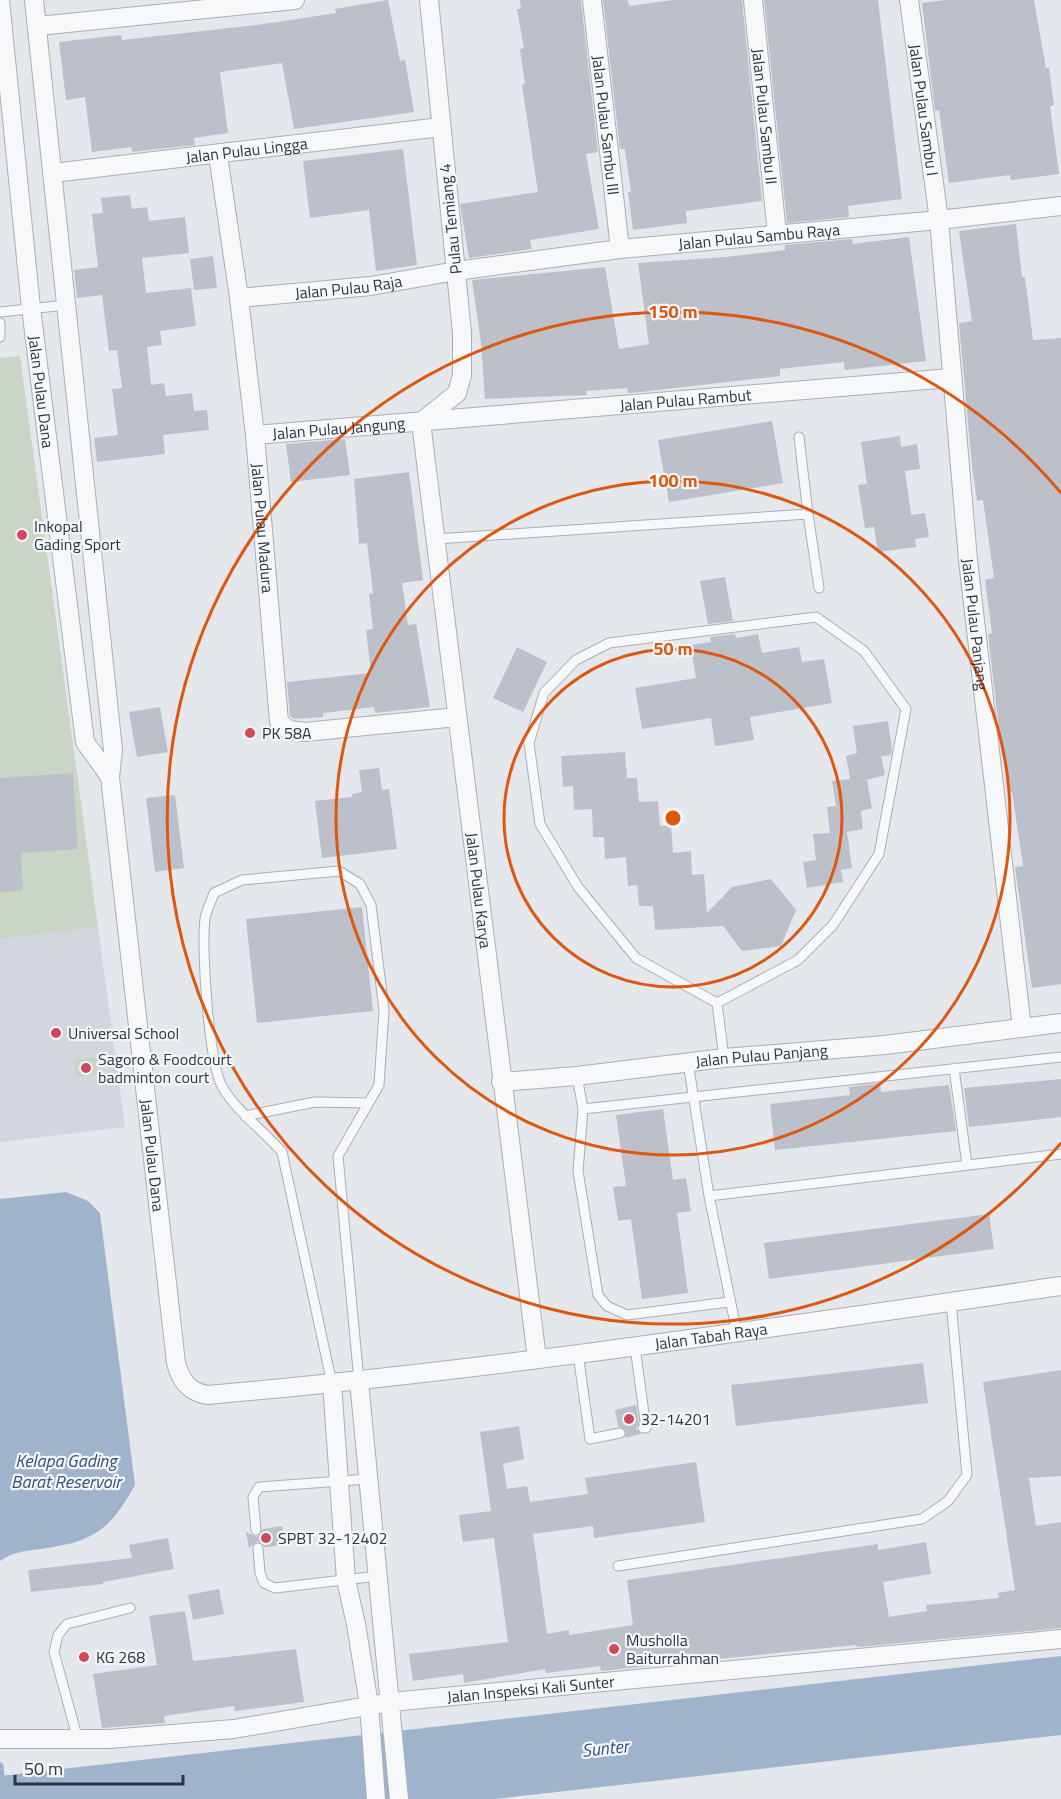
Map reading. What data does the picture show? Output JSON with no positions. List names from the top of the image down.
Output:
{
  "streets": {
    "street": [
      "Jalan Pulau Sambu I",
      "Jalan Pulau Sambu II",
      "Jalan Pulau Sambu III",
      "Jalan Pulau Lingga",
      "Pulau Temiang 4",
      "Jalan Pulau Sambu Raya",
      "Jalan Pulau Raja",
      "Jalan Pulau Dana",
      "Jalan Pulau Rambut",
      "Jalan Pulau Jangung",
      "Jalan Pulau Madura",
      "Jalan Pulau Panjang",
      "Jalan Pulau Karya",
      "Jalan Tabah Raya",
      "Jalan Inspeksi Kali Sunter"
    ]
  },
  "crossings": [
    ["Jalan Pulau Sambu I", "Jalan Pulau Sambu Raya"],
    ["Jalan Pulau Sambu I", "Jalan Pulau Panjang"],
    ["Jalan Pulau Sambu II", "Jalan Pulau Sambu Raya"],
    ["Jalan Pulau Sambu III", "Jalan Pulau Sambu Raya"],
    ["Jalan Pulau Lingga", "Pulau Temiang 4"],
    ["Jalan Pulau Lingga", "Jalan Pulau Dana"],
    ["Jalan Pulau Lingga", "Jalan Pulau Madura"],
    ["Pulau Temiang 4", "Jalan Pulau Sambu Raya"],
    ["Pulau Temiang 4", "Jalan Pulau Raja"],
    ["Pulau Temiang 4", "Jalan Pulau Rambut"],
    ["Pulau Temiang 4", "Jalan Pulau Jangung"],
    ["Pulau Temiang 4", "Jalan Pulau Karya"],
    ["Jalan Pulau Sambu Raya", "Jalan Pulau Raja"],
    ["Jalan Pulau Sambu Raya", "Jalan Pulau Panjang"],
    ["Jalan Pulau Raja", "Jalan Pulau Madura"],
    ["Jalan Pulau Dana", "Jalan Tabah Raya"],
    ["Jalan Pulau Rambut", "Jalan Pulau Jangung"],
    ["Jalan Pulau Rambut", "Jalan Pulau Panjang"],
    ["Jalan Pulau Rambut", "Jalan Pulau Karya"],
    ["Jalan Pulau Jangung", "Jalan Pulau Madura"],
    ["Jalan Pulau Jangung", "Jalan Pulau Karya"],
    ["Jalan Pulau Madura", "Jalan Pulau Karya"],
    ["Jalan Pulau Panjang", "Jalan Pulau Karya"],
    ["Jalan Pulau Karya", "Jalan Tabah Raya"]
  ],
  "water": ["Kelapa Gading Barat Reservoir", "Sunter"],
  "places": [
    "Inkopal Gading Sport",
    "PK 58A",
    "Universal School",
    "Sagoro & Foodcourt badminton court",
    "32-14201",
    "SPBT 32-12402",
    "Musholla Baiturrahman",
    "KG 268"
  ],
  "scale_bar": "50 m",
  "rings": ["150 m", "100 m", "50 m"]
}
